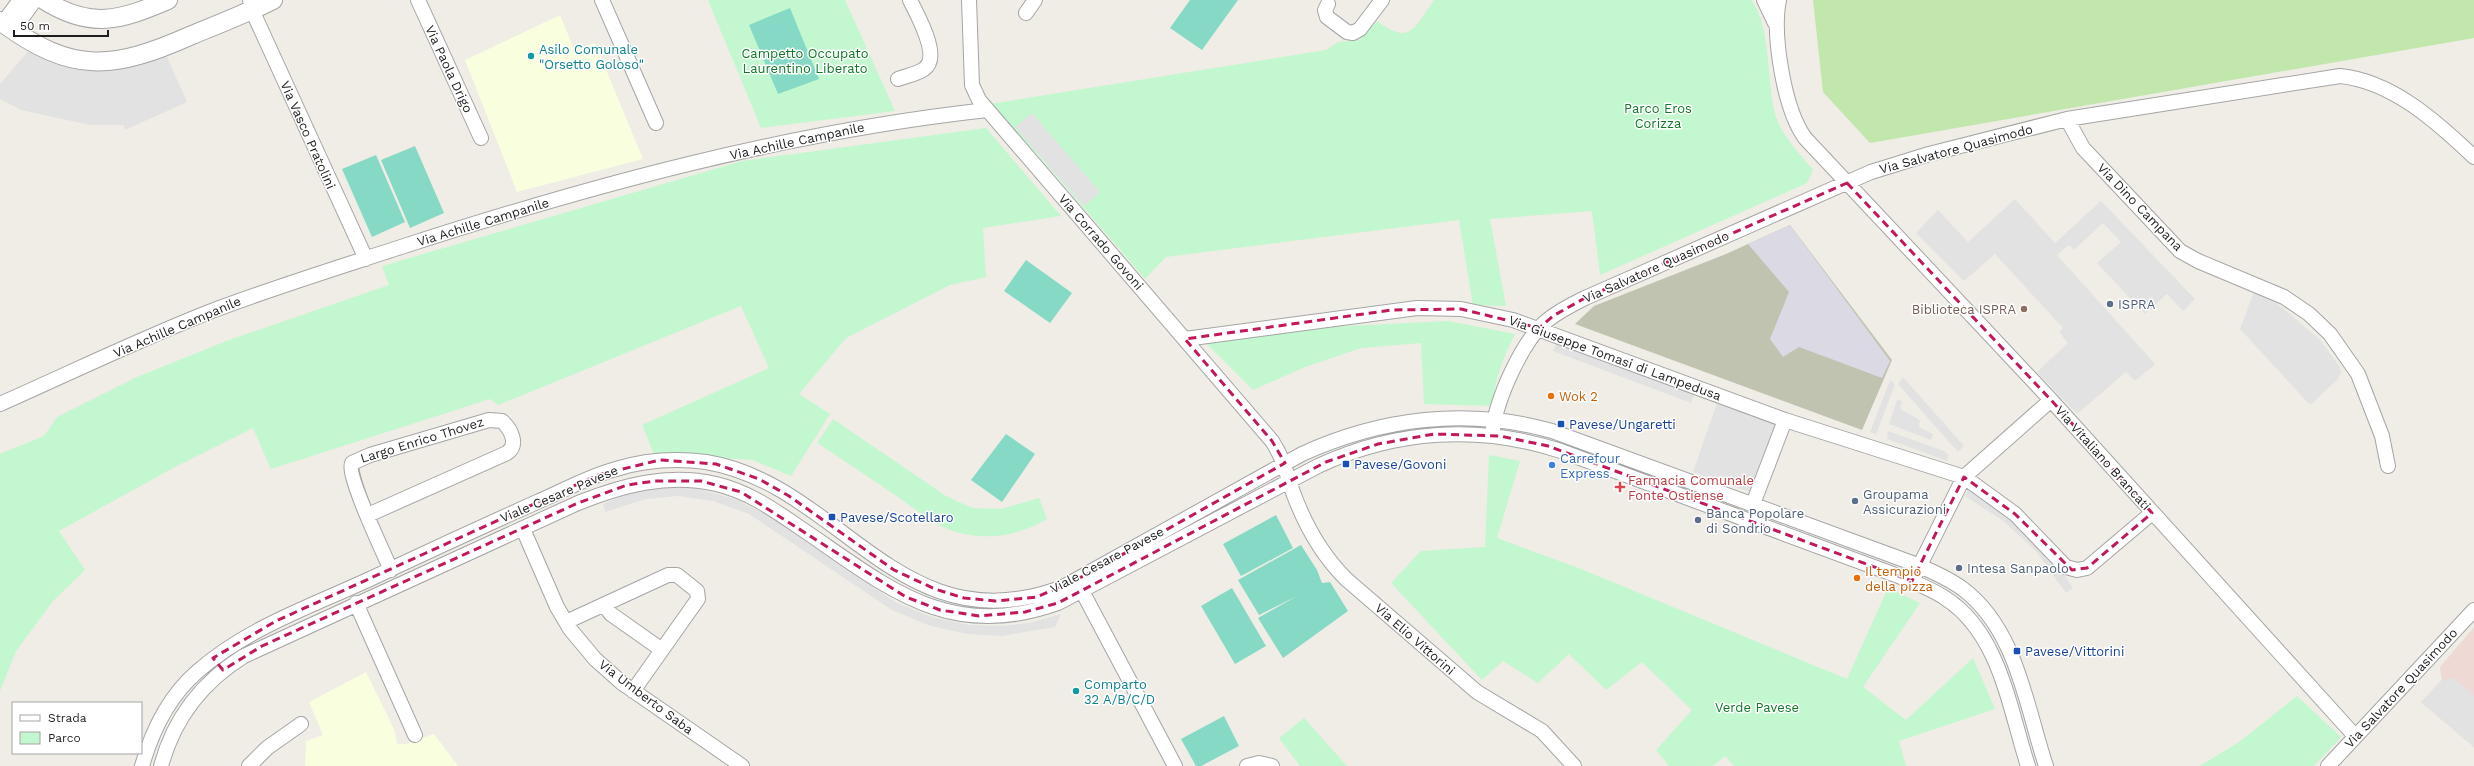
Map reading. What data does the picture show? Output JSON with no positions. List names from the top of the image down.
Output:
{
  "streets": {
    "street": [
      "Via Paola Drigo",
      "Via Vasco Pratolini",
      "Via Achille Campanile",
      "Via Salvatore Quasimodo",
      "Via Dino Campana",
      "Via Corrado Govoni",
      "Via Giuseppe Tomasi di Lampedusa",
      "Largo Enrico Thovez",
      "Via Vitaliano Brancati",
      "Viale Cesare Pavese",
      "Via Elio Vittorini",
      "Via Umberto Saba"
    ]
  },
  "crossings": [
    ["Via Vasco Pratolini", "Via Achille Campanile"],
    ["Via Achille Campanile", "Via Corrado Govoni"],
    ["Via Salvatore Quasimodo", "Via Dino Campana"],
    ["Via Salvatore Quasimodo", "Via Giuseppe Tomasi di Lampedusa"],
    ["Via Salvatore Quasimodo", "Via Vitaliano Brancati"],
    ["Via Salvatore Quasimodo", "Viale Cesare Pavese"],
    ["Via Corrado Govoni", "Via Giuseppe Tomasi di Lampedusa"],
    ["Via Corrado Govoni", "Viale Cesare Pavese"],
    ["Via Giuseppe Tomasi di Lampedusa", "Via Vitaliano Brancati"],
    ["Largo Enrico Thovez", "Viale Cesare Pavese"],
    ["Viale Cesare Pavese", "Via Elio Vittorini"],
    ["Viale Cesare Pavese", "Via Umberto Saba"]
  ],
  "parks": ["Campetto Occupato Laurentino Liberato", "Parco Eros Corizza", "Verde Pavese"],
  "places": {
    "other": [
      "Asilo Comunale \"Orsetto Goloso\"",
      "ISPRA",
      "Biblioteca ISPRA",
      "Wok 2",
      "Carrefour Express",
      "Groupama Assicurazioni",
      "Banca Popolare di Sondrio",
      "Intesa Sanpaolo",
      "Il tempio della pizza",
      "Comparto 32 A/B/C/D"
    ],
    "transit": [
      "Pavese/Ungaretti",
      "Pavese/Govoni",
      "Pavese/Scotellaro",
      "Pavese/Vittorini"
    ],
    "health": ["Farmacia Comunale Fonte Ostiense"]
  },
  "legend": ["Strada", "Parco"],
  "scale_bar": "50 m"
}
